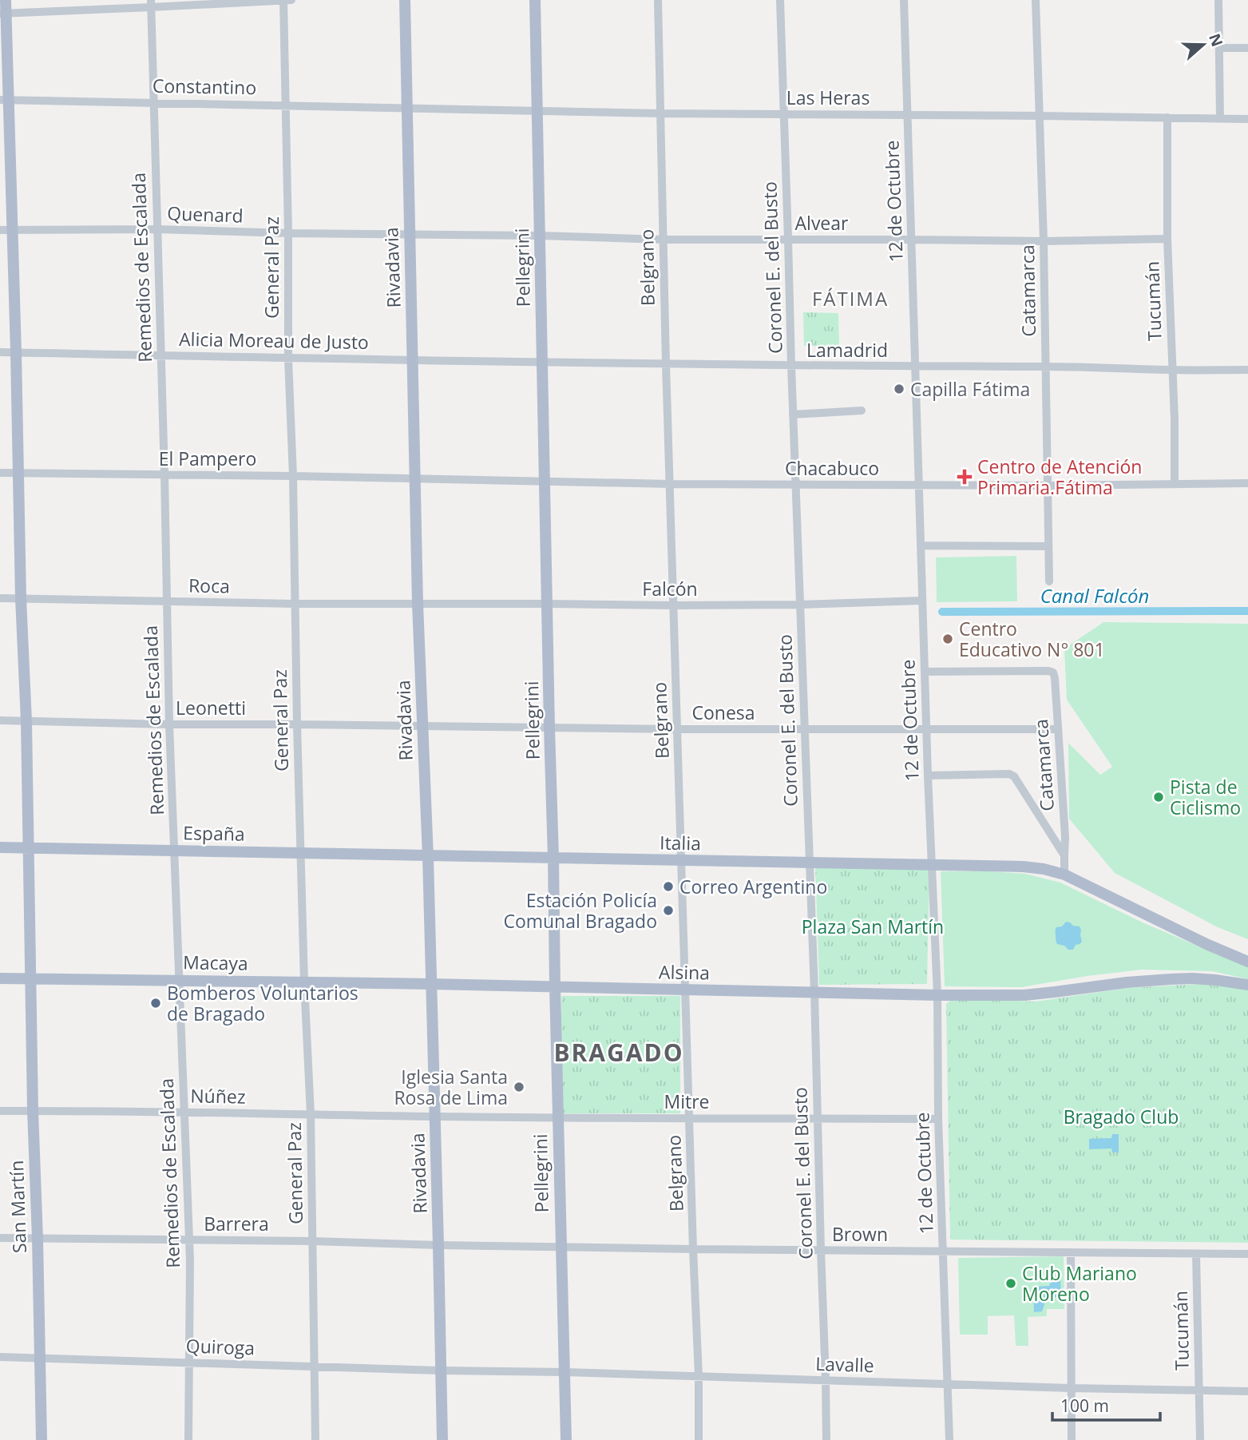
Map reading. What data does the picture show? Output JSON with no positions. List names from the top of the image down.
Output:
{
  "streets": {
    "main road": [
      "Rivadavia",
      "Pellegrini",
      "España",
      "Italia",
      "Macaya",
      "Alsina",
      "San Martín"
    ],
    "street": [
      "Constantino",
      "Las Heras",
      "12 de Octubre",
      "Quenard",
      "Alvear",
      "Remedios de Escalada",
      "General Paz",
      "Belgrano",
      "Coronel E. del Busto",
      "Catamarca",
      "Tucumán",
      "Alicia Moreau de Justo",
      "Lamadrid",
      "El Pampero",
      "Chacabuco",
      "Roca",
      "Falcón",
      "Leonetti",
      "Conesa",
      "Núñez",
      "Mitre",
      "Barrera",
      "Brown",
      "Quiroga",
      "Lavalle"
    ]
  },
  "crossings": [
    ["Constantino", "Las Heras"],
    ["Constantino", "Remedios de Escalada"],
    ["Constantino", "General Paz"],
    ["Constantino", "Rivadavia"],
    ["Constantino", "San Martín"],
    ["Las Heras", "12 de Octubre"],
    ["Las Heras", "Rivadavia"],
    ["Las Heras", "Pellegrini"],
    ["Las Heras", "Belgrano"],
    ["Las Heras", "Coronel E. del Busto"],
    ["Las Heras", "Catamarca"],
    ["Las Heras", "Tucumán"],
    ["12 de Octubre", "Alvear"],
    ["12 de Octubre", "Catamarca"],
    ["12 de Octubre", "Lamadrid"],
    ["12 de Octubre", "Chacabuco"],
    ["12 de Octubre", "Falcón"],
    ["12 de Octubre", "Conesa"],
    ["12 de Octubre", "Italia"],
    ["12 de Octubre", "Alsina"],
    ["12 de Octubre", "Mitre"],
    ["12 de Octubre", "Brown"],
    ["12 de Octubre", "Lavalle"],
    ["Quenard", "Alvear"],
    ["Quenard", "Remedios de Escalada"],
    ["Quenard", "General Paz"],
    ["Quenard", "Rivadavia"],
    ["Quenard", "San Martín"],
    ["Alvear", "Rivadavia"],
    ["Alvear", "Pellegrini"],
    ["Alvear", "Belgrano"],
    ["Alvear", "Coronel E. del Busto"],
    ["Alvear", "Catamarca"],
    ["Alvear", "Tucumán"],
    ["Remedios de Escalada", "Alicia Moreau de Justo"],
    ["Remedios de Escalada", "El Pampero"],
    ["Remedios de Escalada", "Roca"],
    ["Remedios de Escalada", "Leonetti"],
    ["Remedios de Escalada", "España"],
    ["Remedios de Escalada", "Macaya"],
    ["Remedios de Escalada", "Núñez"],
    ["Remedios de Escalada", "Barrera"],
    ["Remedios de Escalada", "Quiroga"],
    ["General Paz", "Alicia Moreau de Justo"],
    ["General Paz", "El Pampero"],
    ["General Paz", "Roca"],
    ["General Paz", "Leonetti"],
    ["General Paz", "España"],
    ["General Paz", "Macaya"],
    ["General Paz", "Núñez"],
    ["General Paz", "Barrera"],
    ["General Paz", "Quiroga"],
    ["Rivadavia", "Alicia Moreau de Justo"],
    ["Rivadavia", "Lamadrid"],
    ["Rivadavia", "El Pampero"],
    ["Rivadavia", "Chacabuco"],
    ["Rivadavia", "Roca"],
    ["Rivadavia", "Falcón"],
    ["Rivadavia", "Leonetti"],
    ["Rivadavia", "Conesa"],
    ["Rivadavia", "España"],
    ["Rivadavia", "Italia"],
    ["Rivadavia", "Macaya"],
    ["Rivadavia", "Alsina"],
    ["Rivadavia", "Núñez"],
    ["Rivadavia", "Mitre"],
    ["Rivadavia", "Barrera"],
    ["Rivadavia", "Brown"],
    ["Rivadavia", "Quiroga"],
    ["Rivadavia", "Lavalle"],
    ["Pellegrini", "Lamadrid"],
    ["Pellegrini", "Chacabuco"],
    ["Pellegrini", "Falcón"],
    ["Pellegrini", "Conesa"],
    ["Pellegrini", "Italia"],
    ["Pellegrini", "Alsina"],
    ["Pellegrini", "Mitre"],
    ["Pellegrini", "Brown"],
    ["Pellegrini", "Lavalle"],
    ["Belgrano", "Lamadrid"],
    ["Belgrano", "Chacabuco"],
    ["Belgrano", "Falcón"],
    ["Belgrano", "Conesa"],
    ["Belgrano", "Italia"],
    ["Belgrano", "Alsina"],
    ["Belgrano", "Mitre"],
    ["Belgrano", "Brown"],
    ["Belgrano", "Lavalle"],
    ["Coronel E. del Busto", "Lamadrid"],
    ["Coronel E. del Busto", "Chacabuco"],
    ["Coronel E. del Busto", "Falcón"],
    ["Coronel E. del Busto", "Conesa"],
    ["Coronel E. del Busto", "Italia"],
    ["Coronel E. del Busto", "Alsina"],
    ["Coronel E. del Busto", "Mitre"],
    ["Coronel E. del Busto", "Brown"],
    ["Coronel E. del Busto", "Lavalle"],
    ["Catamarca", "Lamadrid"],
    ["Catamarca", "Chacabuco"],
    ["Catamarca", "Conesa"],
    ["Catamarca", "Italia"],
    ["Tucumán", "Lamadrid"],
    ["Tucumán", "Chacabuco"],
    ["Tucumán", "Brown"],
    ["Tucumán", "Lavalle"],
    ["Alicia Moreau de Justo", "Lamadrid"],
    ["Alicia Moreau de Justo", "San Martín"],
    ["El Pampero", "Chacabuco"],
    ["El Pampero", "San Martín"],
    ["Roca", "Falcón"],
    ["Roca", "San Martín"],
    ["Leonetti", "Conesa"],
    ["Leonetti", "San Martín"],
    ["España", "Italia"],
    ["España", "San Martín"],
    ["Macaya", "Alsina"],
    ["Macaya", "San Martín"],
    ["Núñez", "Mitre"],
    ["Núñez", "San Martín"],
    ["San Martín", "Barrera"],
    ["San Martín", "Quiroga"],
    ["Barrera", "Brown"],
    ["Quiroga", "Lavalle"]
  ],
  "districts": ["FÁTIMA", "BRAGADO"],
  "water": ["Canal Falcón"],
  "parks": ["Plaza San Martín", "Bragado Club"],
  "places": {
    "other": [
      "Capilla Fátima",
      "Centro Educativo N° 801",
      "Pista de Ciclismo",
      "Correo Argentino",
      "Estación Policía Comunal Bragado",
      "Bomberos Voluntarios de Bragado",
      "Iglesia Santa Rosa de Lima",
      "Club Mariano Moreno"
    ],
    "health": ["Centro de Atención Primaria.Fátima"]
  },
  "scale_bar": "100 m",
  "north": "right"
}
